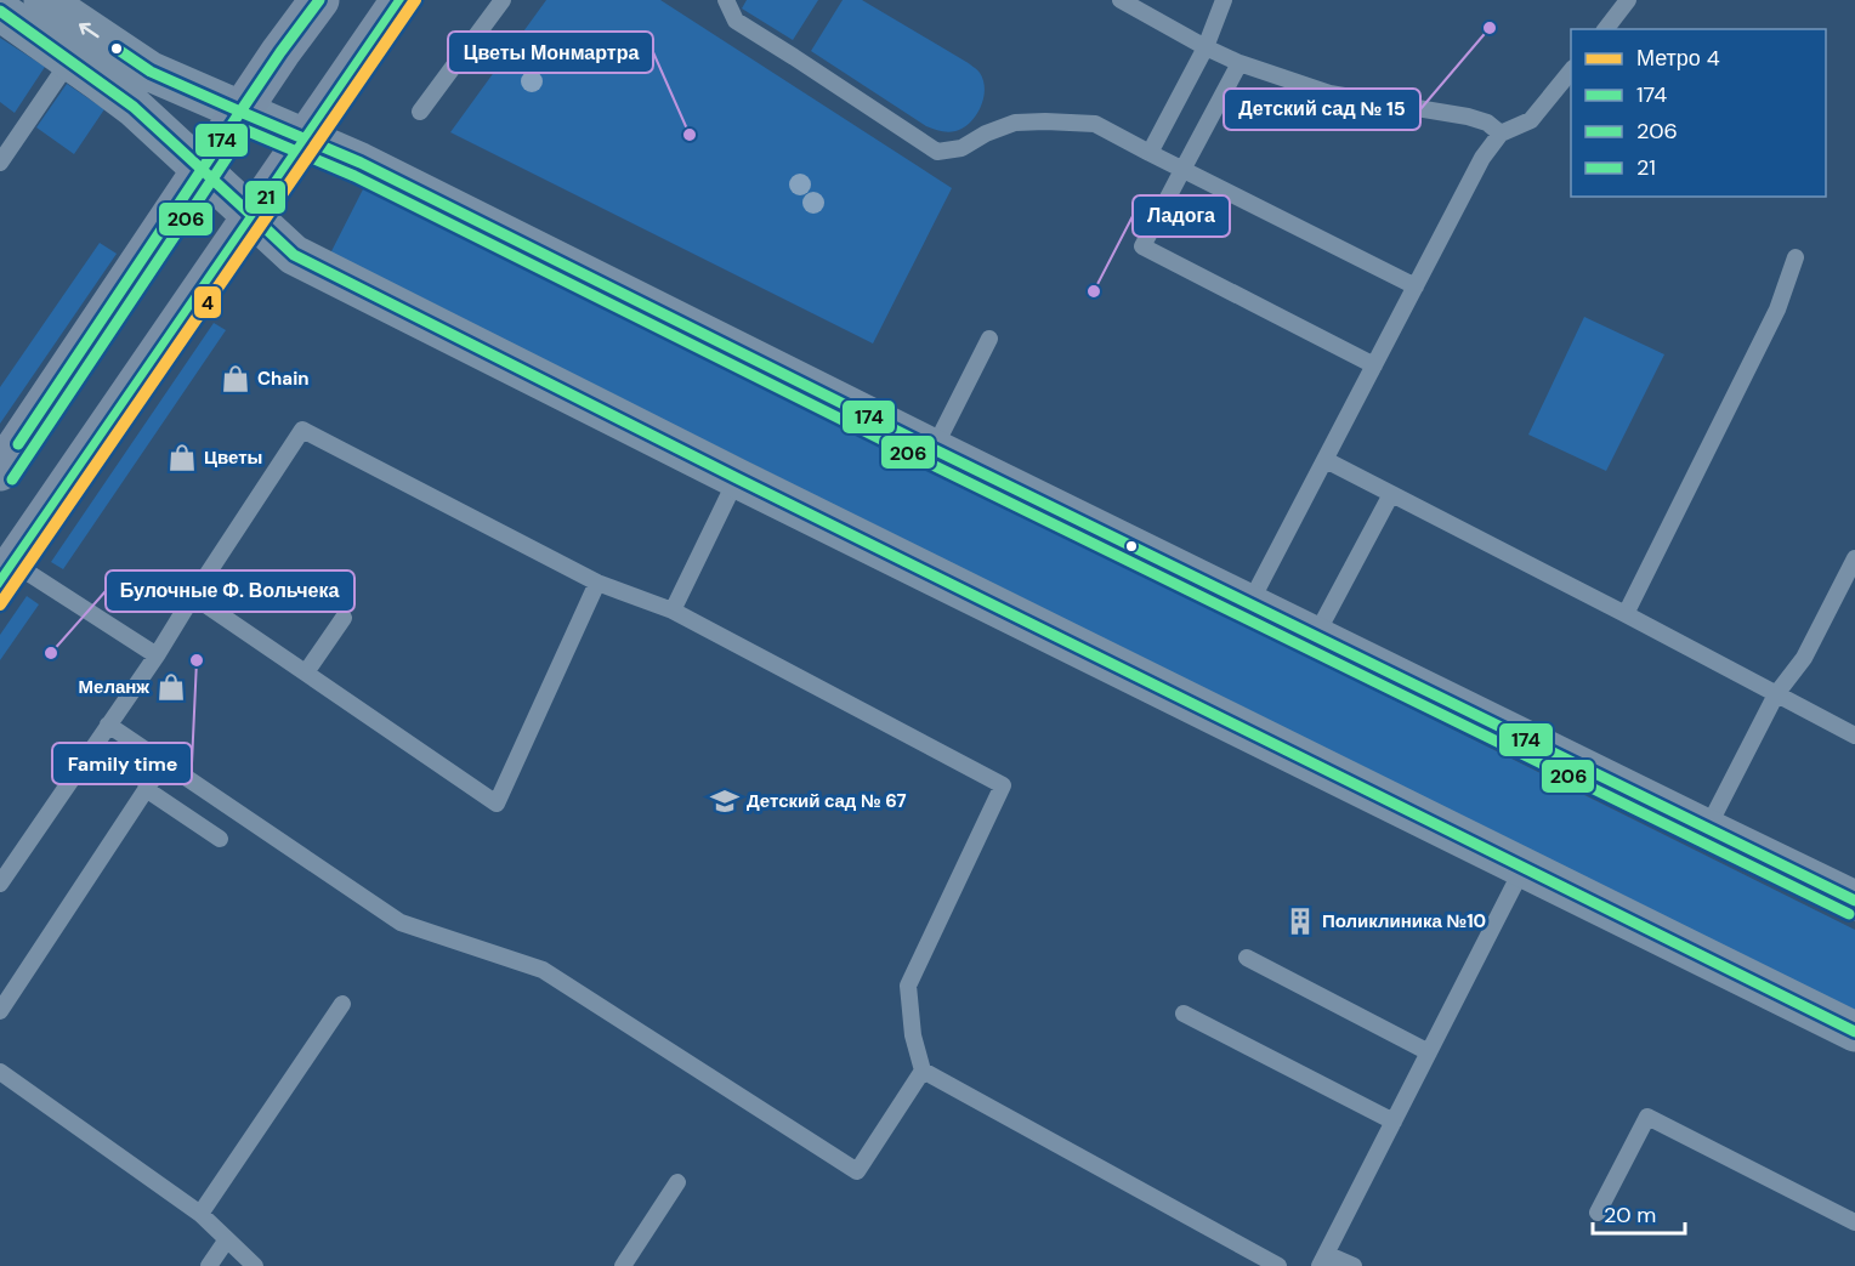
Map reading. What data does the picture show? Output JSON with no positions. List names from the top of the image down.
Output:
{
  "places": {
    "other": [
      "Детский сад № 15",
      "Цветы Монмартра",
      "Ладога",
      "Булочные Ф. Вольчека",
      "Family time"
    ],
    "shop": ["Chain", "Цветы", "Меланж"],
    "school or university": ["Детский сад № 67"],
    "building": ["Поликлиника №10"]
  },
  "lines": [
    "metro line 4",
    "transit line 21",
    "transit line 174",
    "transit line 206"
  ],
  "legend": [
    "Метро 4",
    "174",
    "206",
    "21"
  ],
  "scale_bar": "20 m"
}
